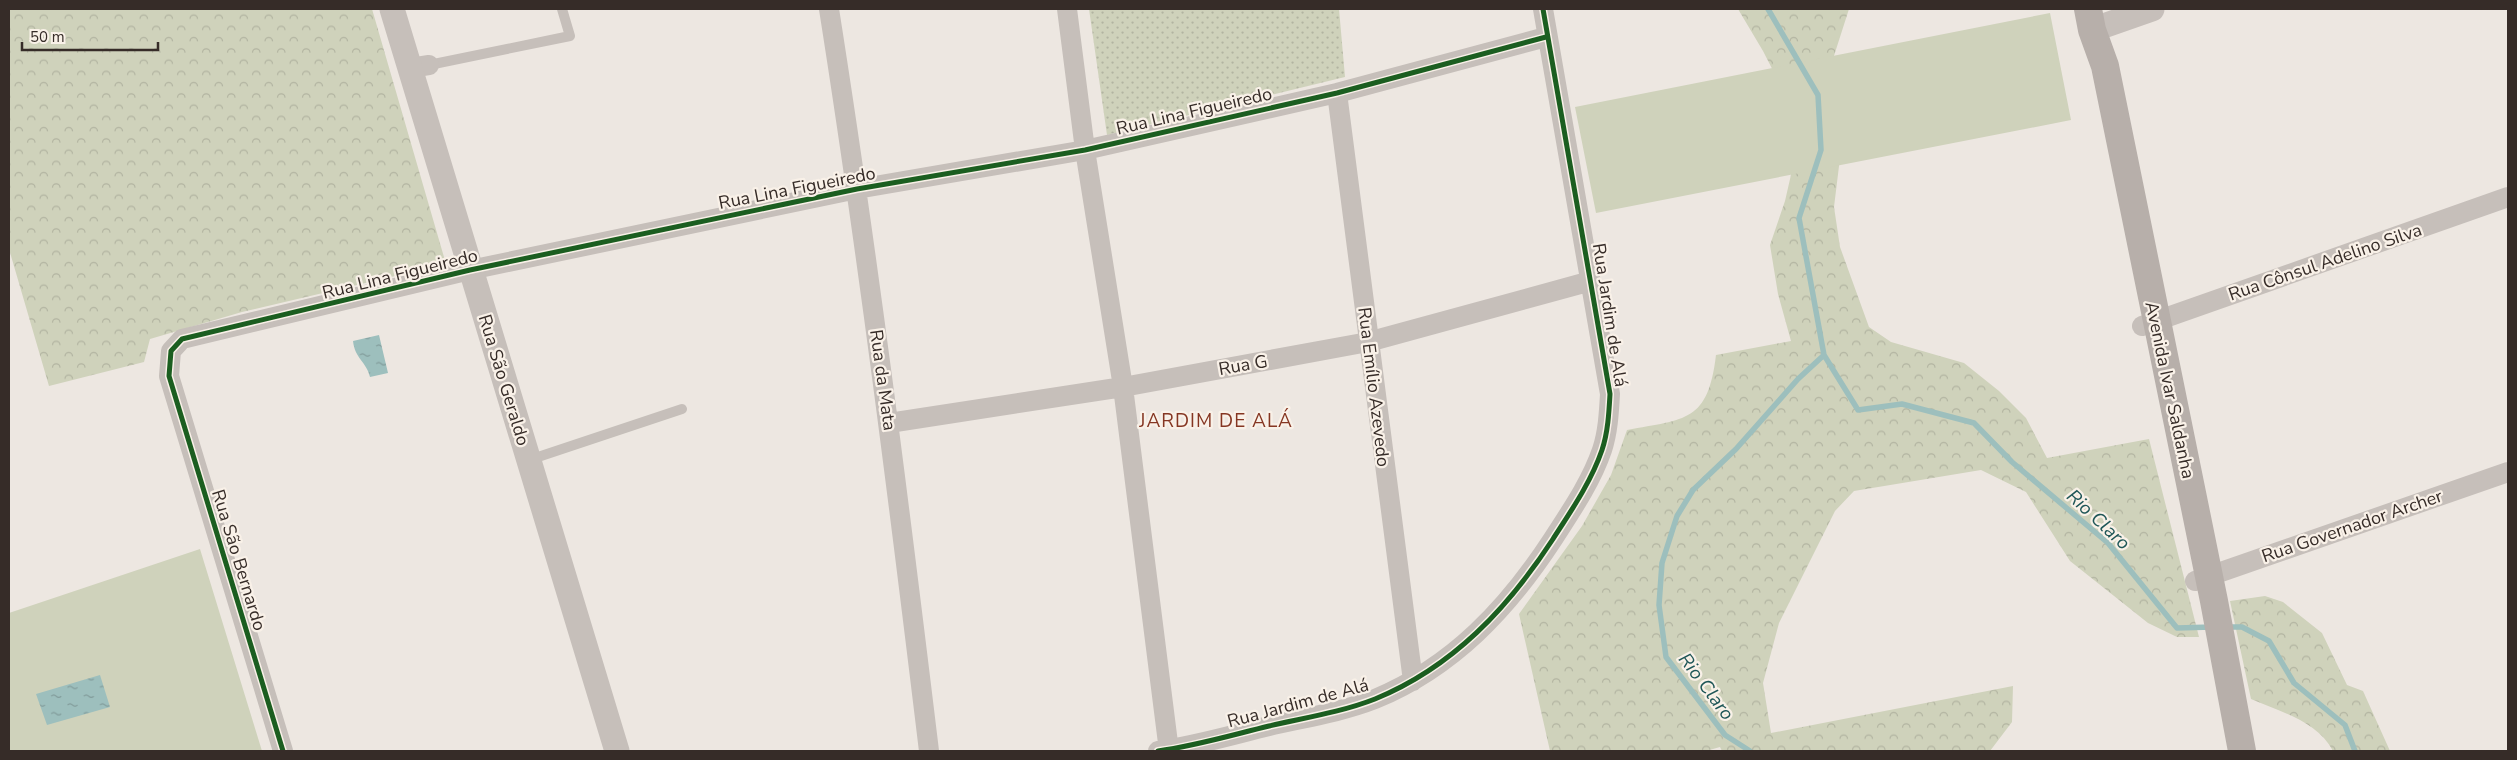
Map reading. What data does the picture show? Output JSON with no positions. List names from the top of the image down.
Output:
{
  "streets": {
    "main road": ["Avenida Ivar Saldanha"],
    "street": [
      "Rua Lina Figueiredo",
      "Rua Cônsul Adelino Silva",
      "Rua Jardim de Alá",
      "Rua G",
      "Rua São Geraldo",
      "Rua da Mata",
      "Rua Emílio Azevedo",
      "Rua Governador Archer",
      "Rua São Bernardo"
    ]
  },
  "crossings": [
    ["Rua Lina Figueiredo", "Rua Jardim de Alá"],
    ["Rua Lina Figueiredo", "Rua São Geraldo"],
    ["Rua Lina Figueiredo", "Rua da Mata"],
    ["Rua Lina Figueiredo", "Rua Emílio Azevedo"],
    ["Rua Lina Figueiredo", "Rua São Bernardo"],
    ["Rua Cônsul Adelino Silva", "Avenida Ivar Saldanha"],
    ["Rua Jardim de Alá", "Rua G"],
    ["Rua Jardim de Alá", "Rua Emílio Azevedo"],
    ["Rua G", "Rua da Mata"],
    ["Rua G", "Rua Emílio Azevedo"],
    ["Avenida Ivar Saldanha", "Rua Governador Archer"]
  ],
  "districts": ["JARDIM DE ALÁ"],
  "water": ["Rio Claro"],
  "scale_bar": "50 m"
}
